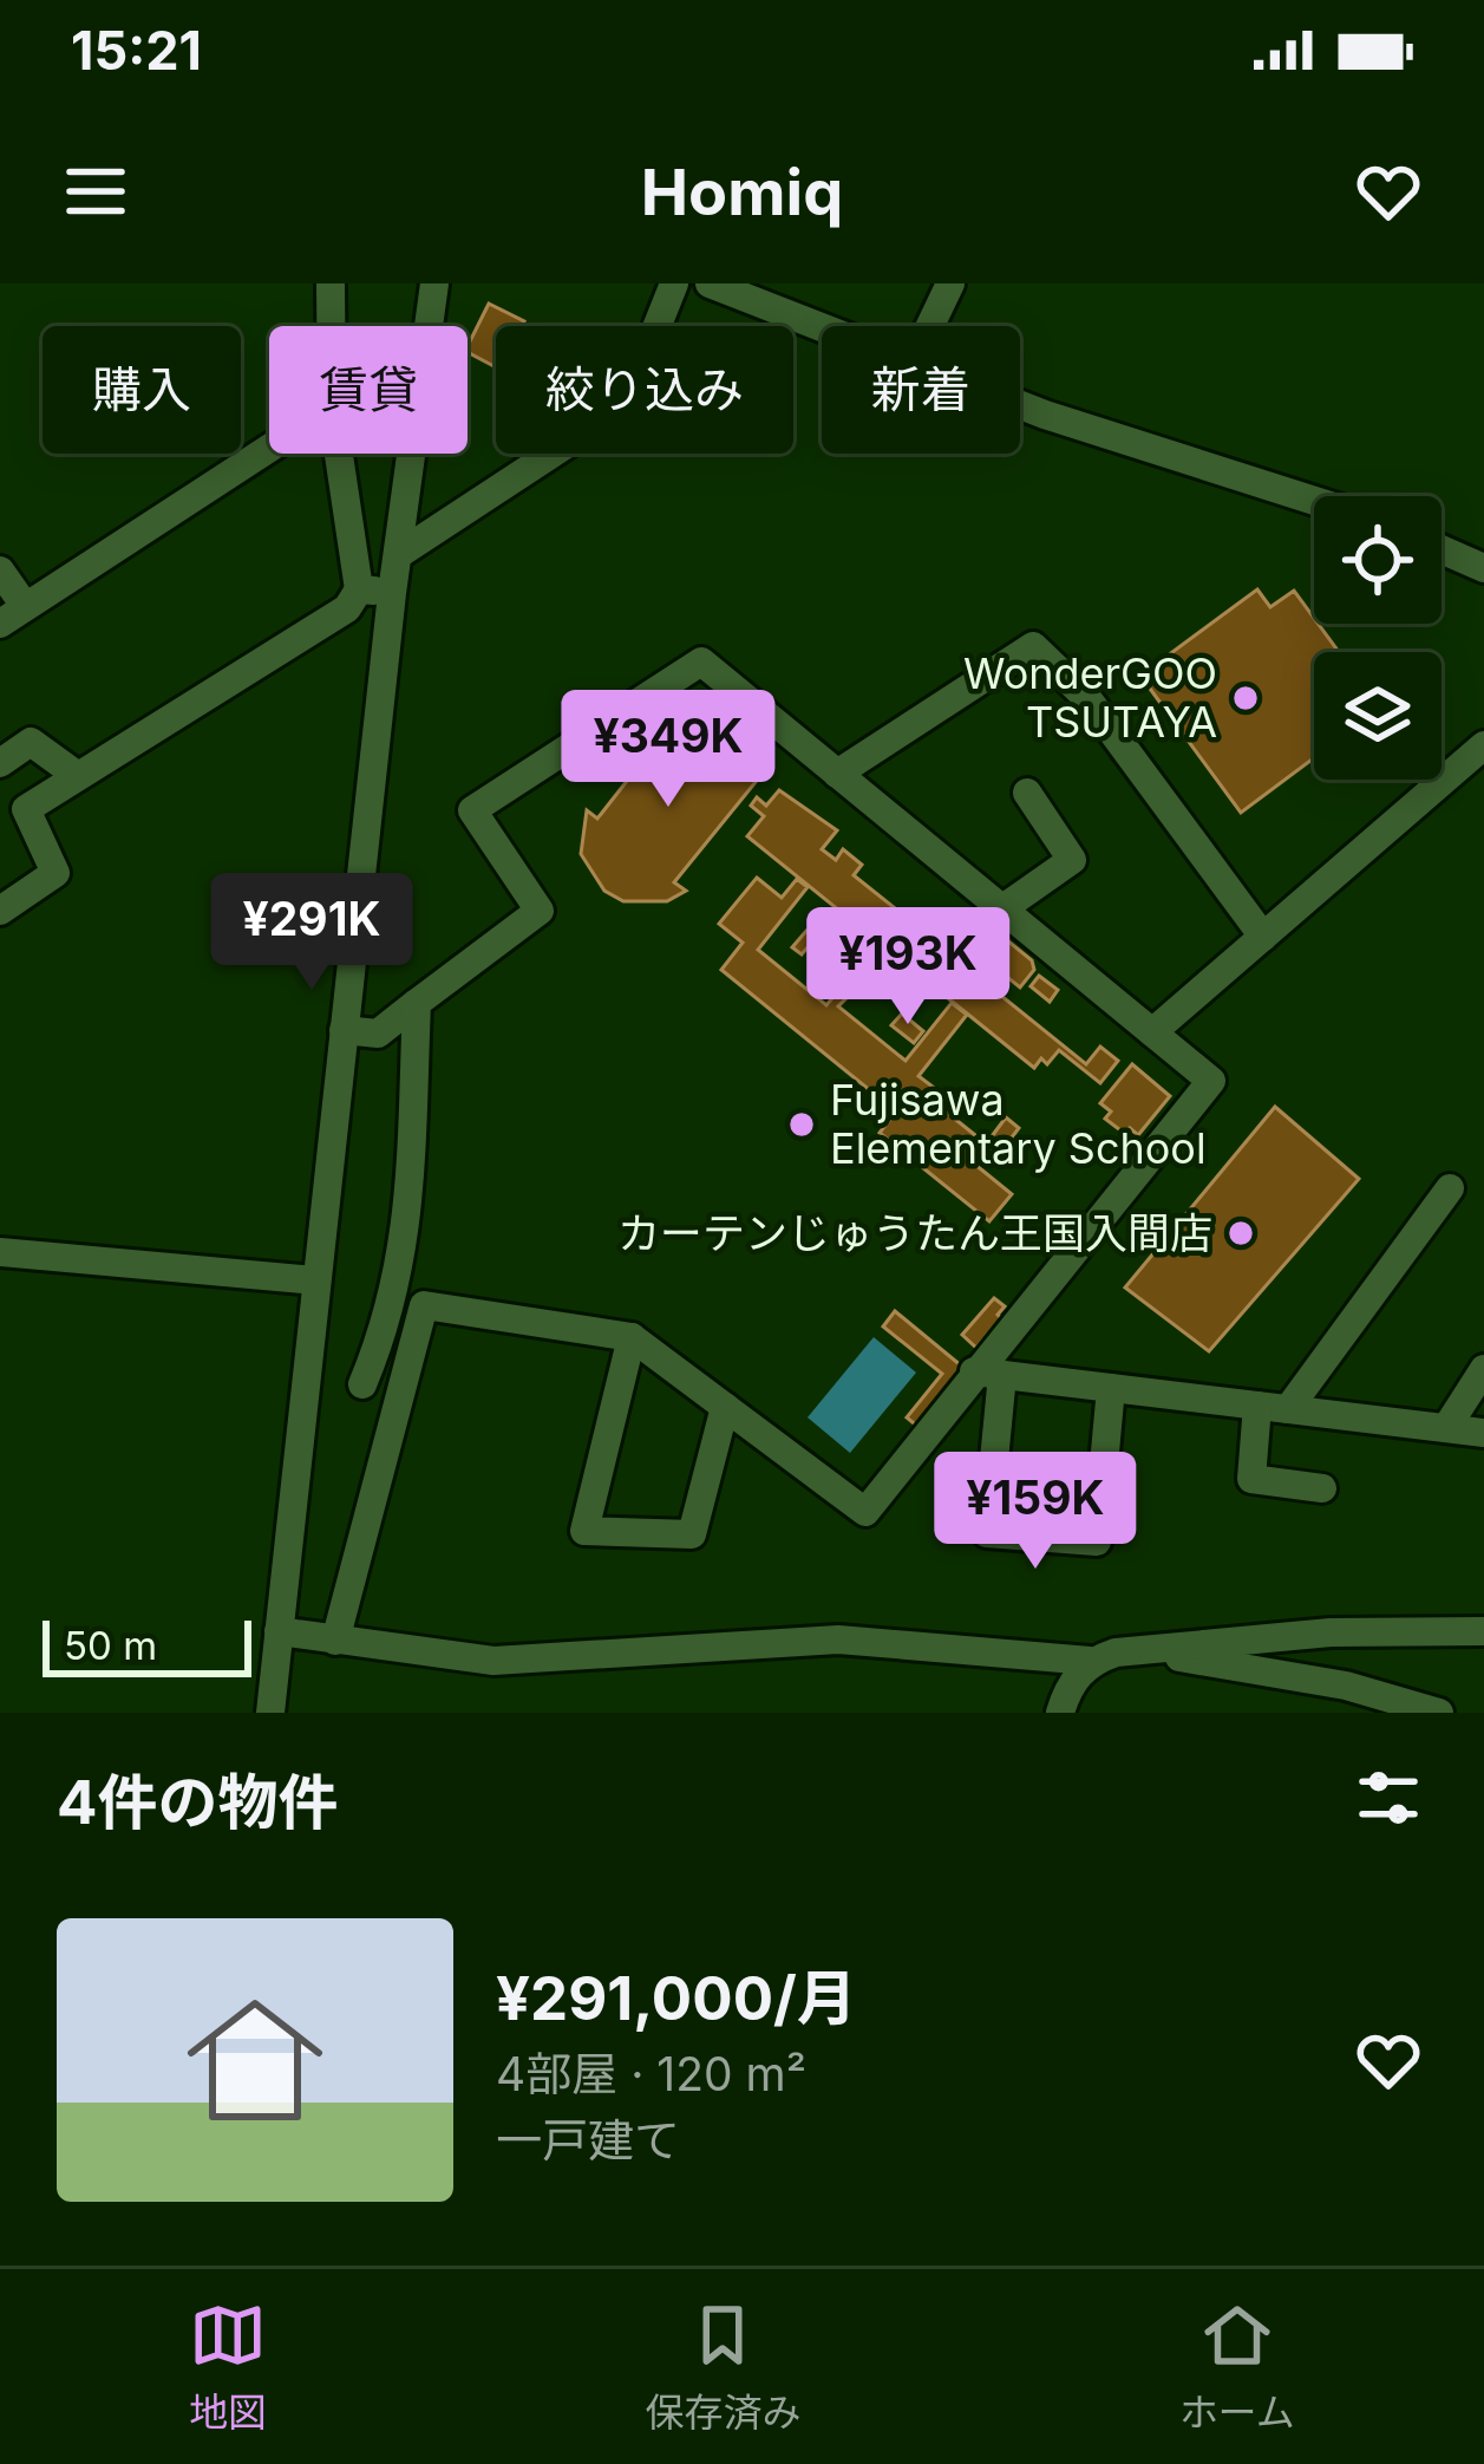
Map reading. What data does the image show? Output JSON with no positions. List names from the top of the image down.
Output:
{
  "places": ["WonderGOO TSUTAYA", "Fujisawa Elementary School", "カーテンじゅうたん王国入間店"],
  "scale_bar": "50 m",
  "page": {
    "status": "15:21",
    "header": "Homiq",
    "chip": [
      "購入",
      "賃貸",
      "絞り込み",
      "新着"
    ],
    "price": [
      "¥349K",
      "¥291K",
      "¥193K",
      "¥159K"
    ],
    "scale": "50 m",
    "heading": "4件の物件",
    "list": [
      {
        "name": "¥291,000/月",
        "note": "4部屋 · 120 m² · 一戸建て"
      }
    ],
    "tabs": ["地図", "保存済み", "ホーム"]
  }
}
